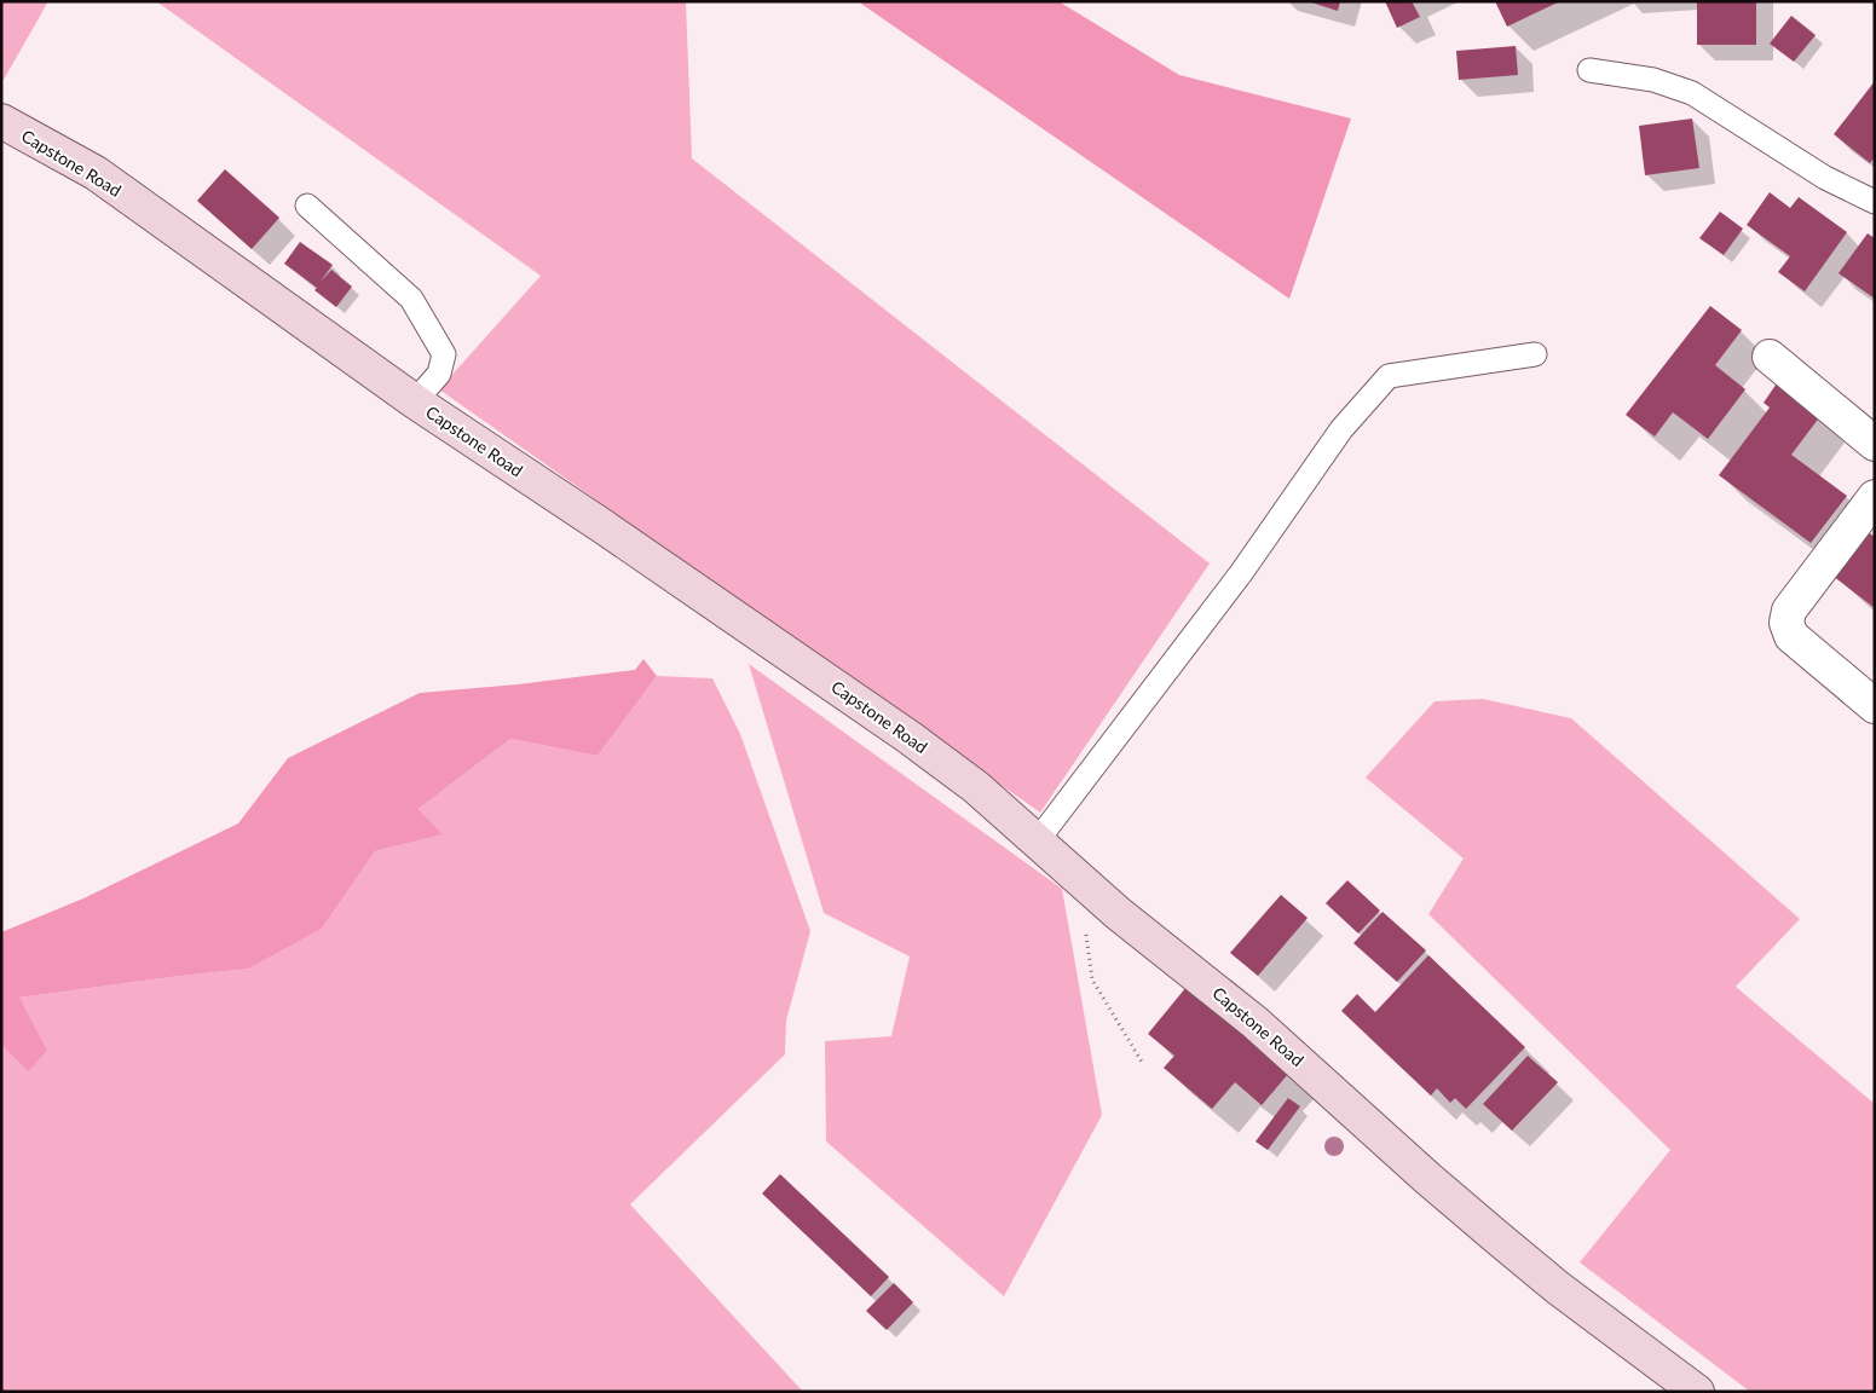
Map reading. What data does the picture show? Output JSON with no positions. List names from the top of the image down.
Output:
{
  "streets": {
    "street": ["Capstone Road"]
  }
}
